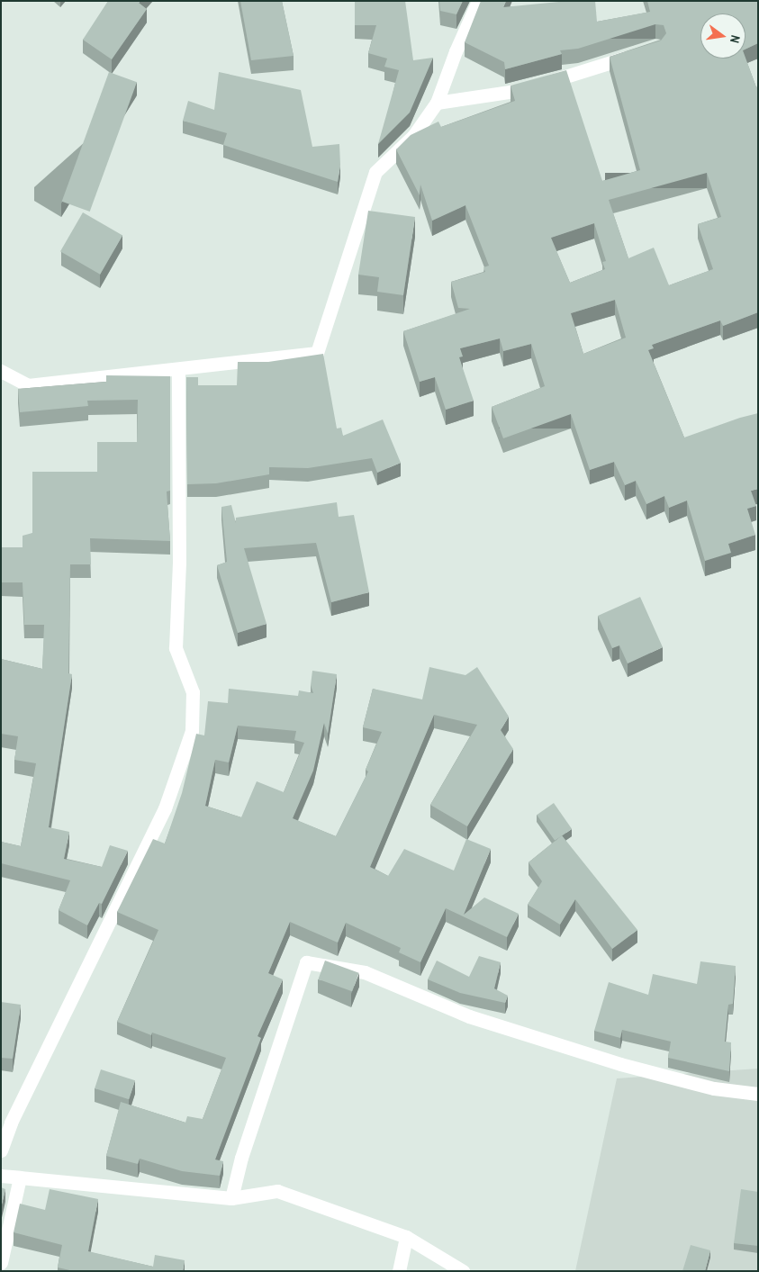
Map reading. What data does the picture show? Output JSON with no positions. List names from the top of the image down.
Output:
{
  "north": "right"
}
